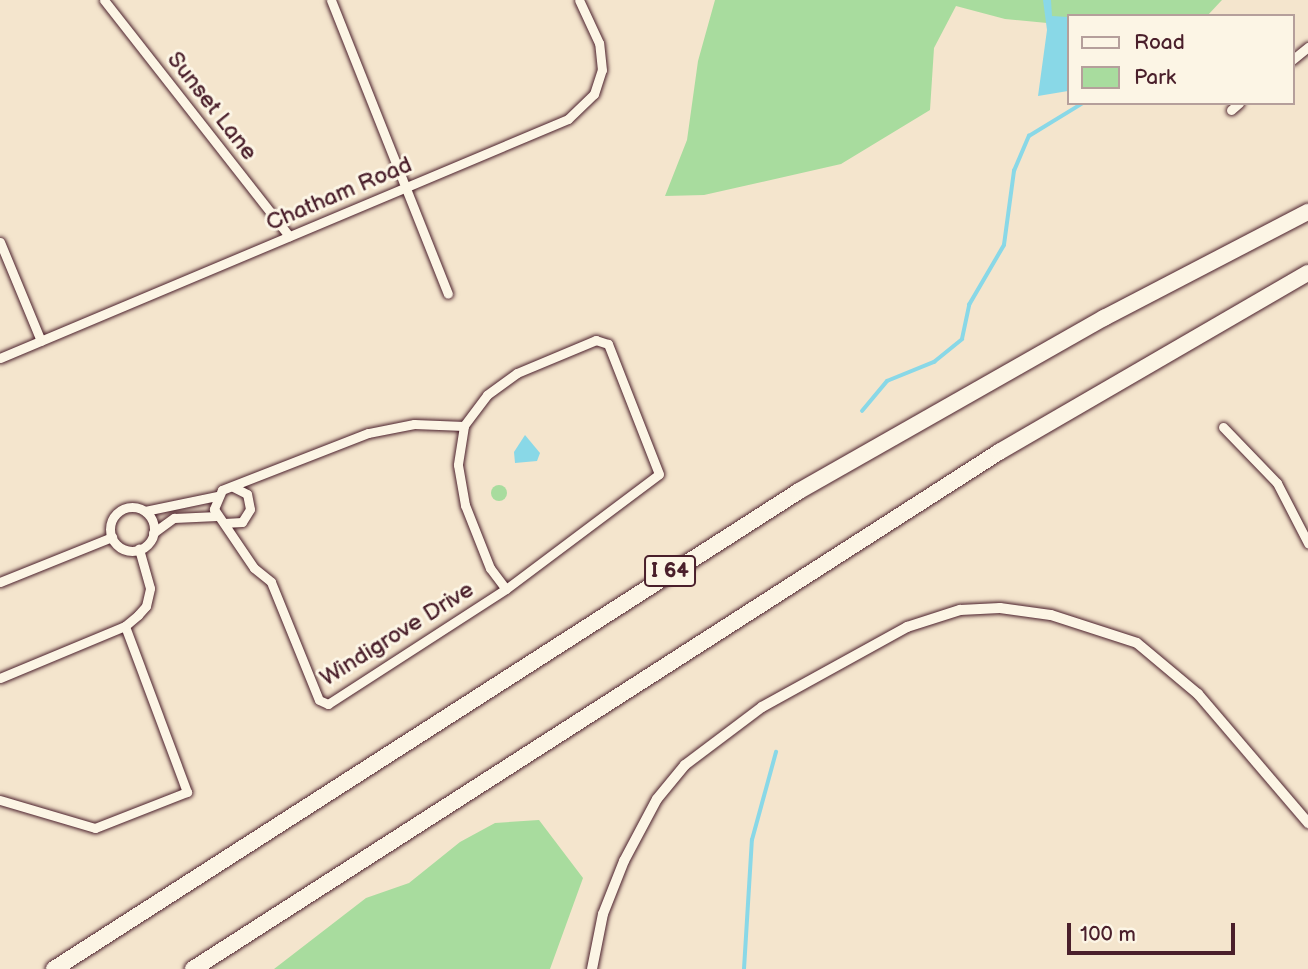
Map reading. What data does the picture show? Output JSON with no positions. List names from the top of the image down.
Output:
{
  "streets": {
    "highway": ["I 64"],
    "street": ["Sunset Lane", "Chatham Road", "Windigrove Drive"]
  },
  "crossings": [
    ["Sunset Lane", "Chatham Road"]
  ],
  "legend": ["Road", "Park"],
  "scale_bar": "100 m"
}
